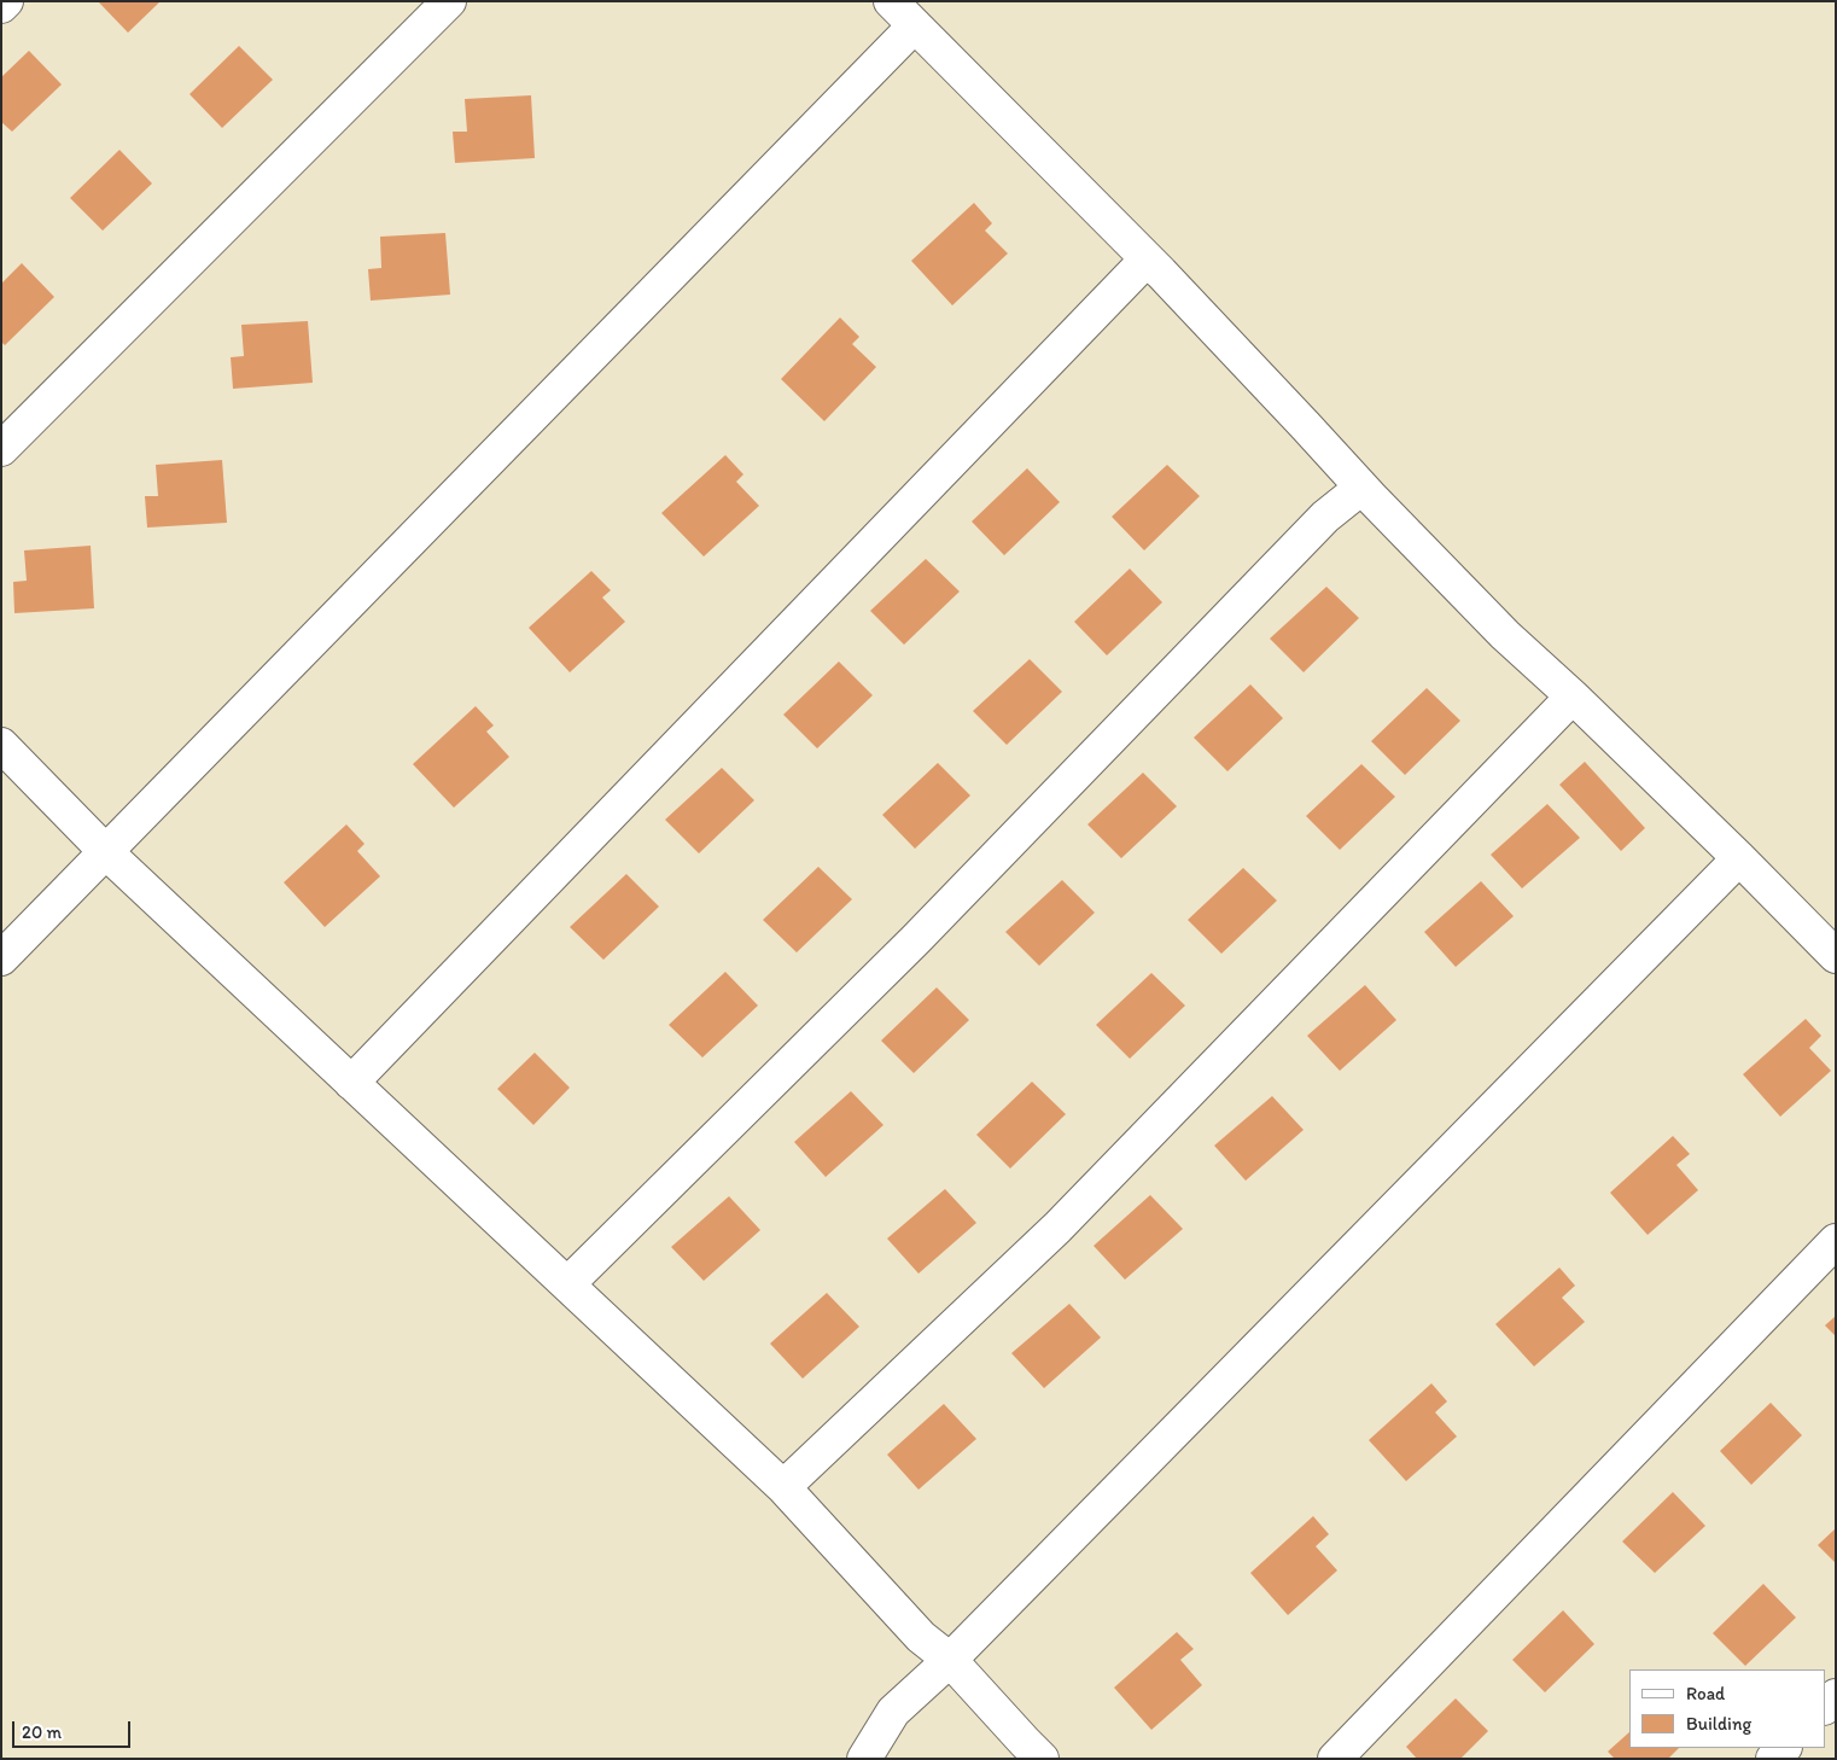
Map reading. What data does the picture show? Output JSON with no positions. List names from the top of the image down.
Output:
{
  "legend": ["Road", "Building"],
  "scale_bar": "20 m"
}
